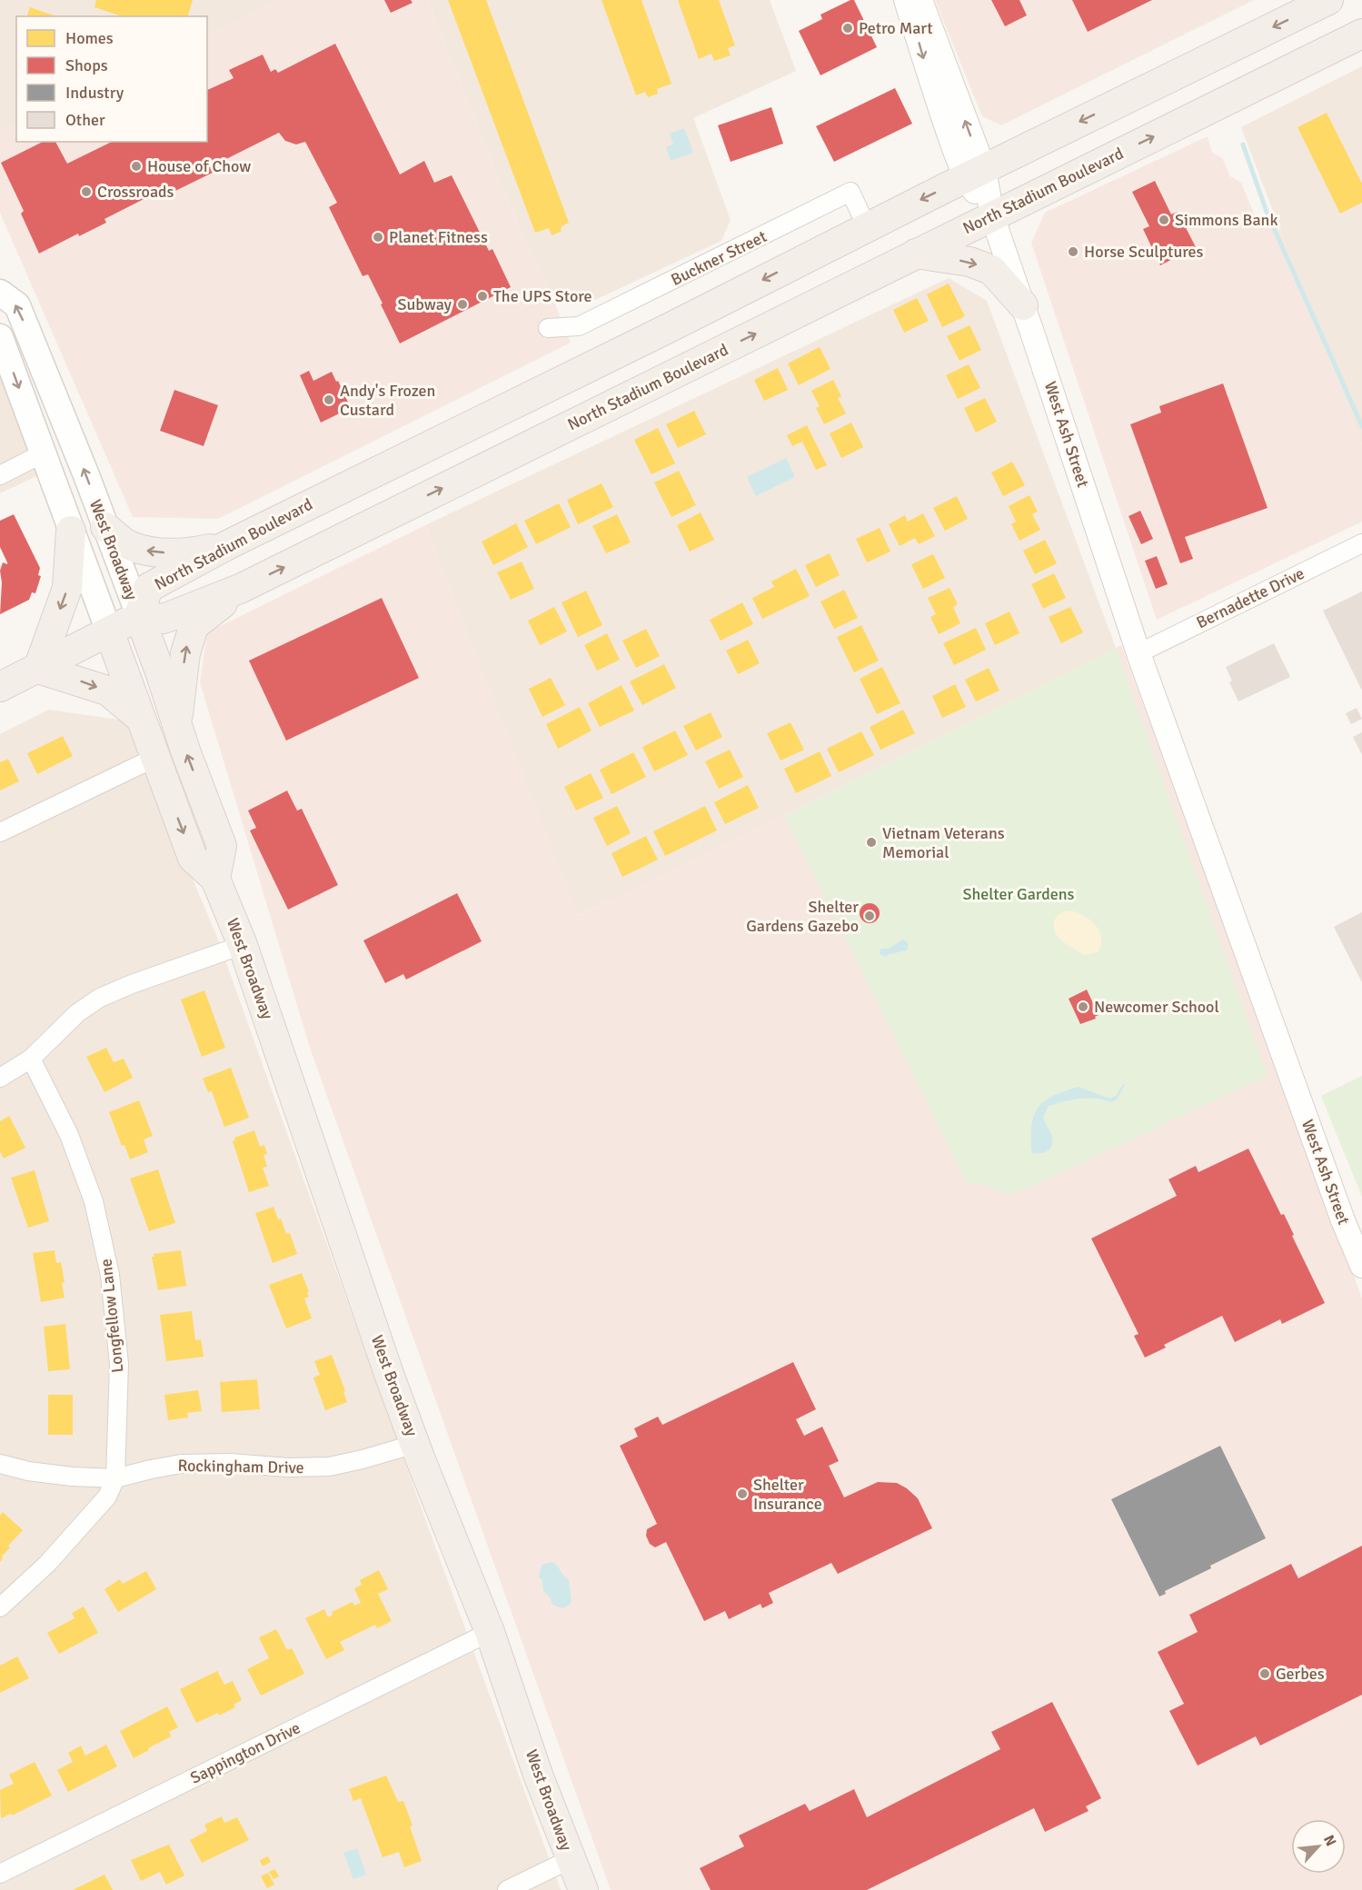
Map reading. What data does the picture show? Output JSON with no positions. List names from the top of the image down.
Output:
{
  "streets": {
    "main road": ["North Stadium Boulevard", "West Broadway"],
    "street": [
      "Buckner Street",
      "West Ash Street",
      "Bernadette Drive",
      "Longfellow Lane",
      "Rockingham Drive",
      "Sappington Drive"
    ]
  },
  "crossings": [
    ["North Stadium Boulevard", "Buckner Street"],
    ["North Stadium Boulevard", "West Ash Street"],
    ["North Stadium Boulevard", "West Broadway"],
    ["West Ash Street", "Bernadette Drive"],
    ["West Broadway", "Rockingham Drive"],
    ["West Broadway", "Sappington Drive"],
    ["Longfellow Lane", "Rockingham Drive"]
  ],
  "parks": ["Shelter Gardens"],
  "places": [
    "Petro Mart",
    "House of Chow",
    "Crossroads",
    "Simmons Bank",
    "Planet Fitness",
    "Horse Sculptures",
    "The UPS Store",
    "Subway",
    "Andy's Frozen Custard",
    "Vietnam Veterans Memorial",
    "Shelter Gardens Gazebo",
    "Newcomer School",
    "Shelter Insurance",
    "Gerbes"
  ],
  "legend": [
    "Homes",
    "Shops",
    "Industry",
    "Other"
  ],
  "north": "top right"
}
